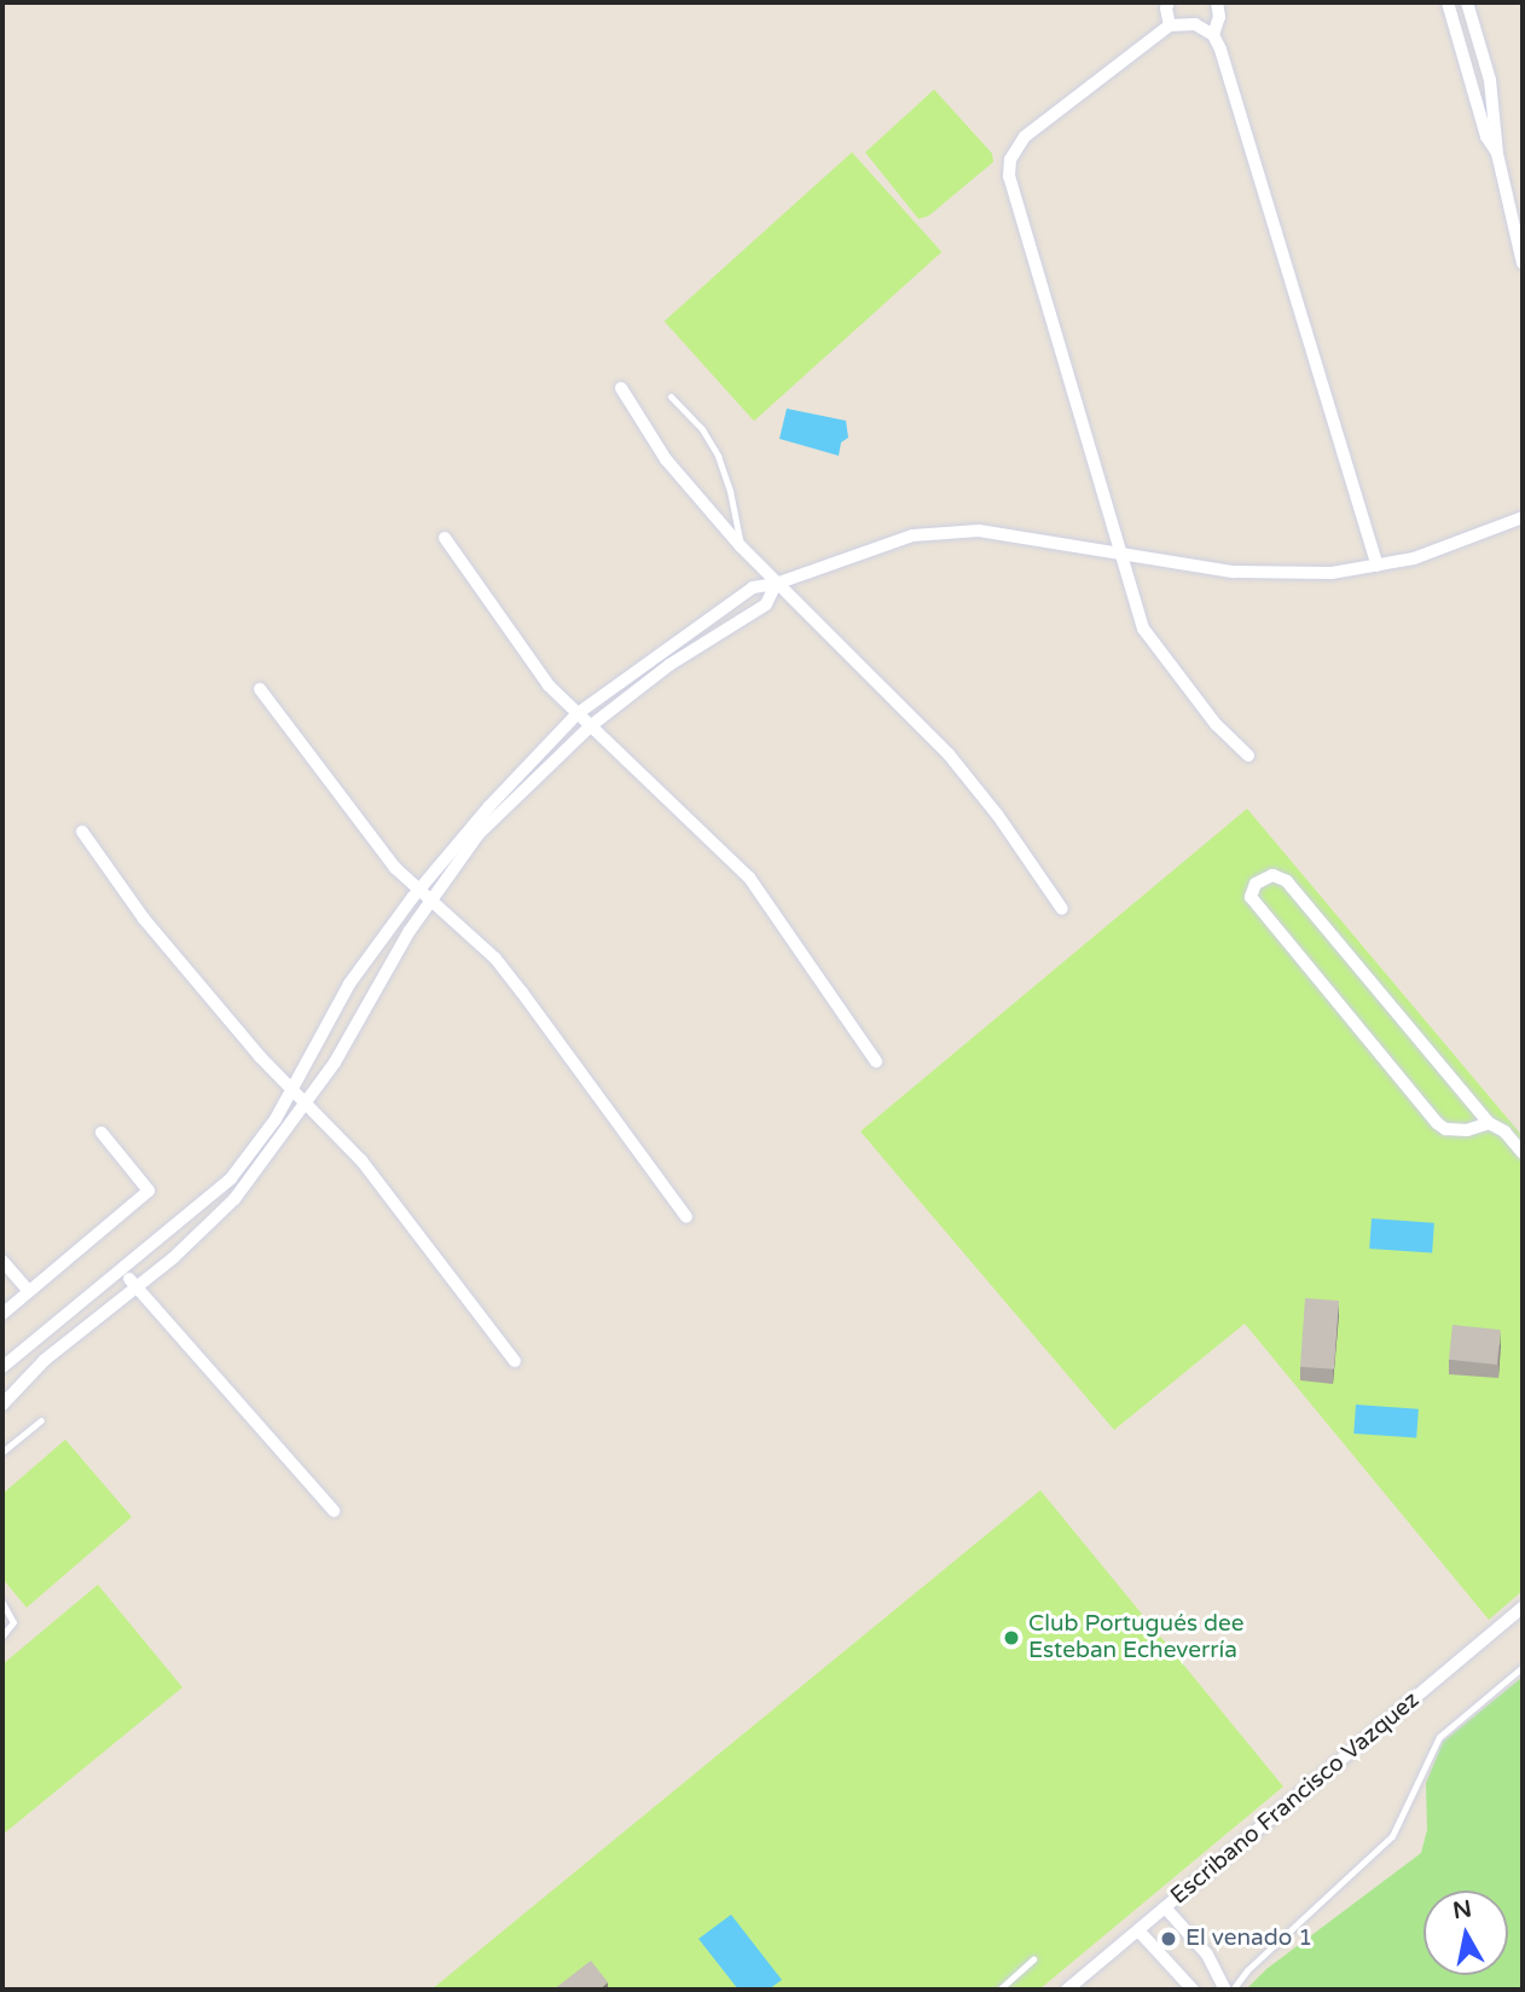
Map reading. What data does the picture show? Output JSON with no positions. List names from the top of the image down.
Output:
{
  "streets": {
    "street": ["Escribano Francisco Vazquez"]
  },
  "places": ["Club Portugués dee Esteban Echeverría", "El venado 1"],
  "north": "top"
}
